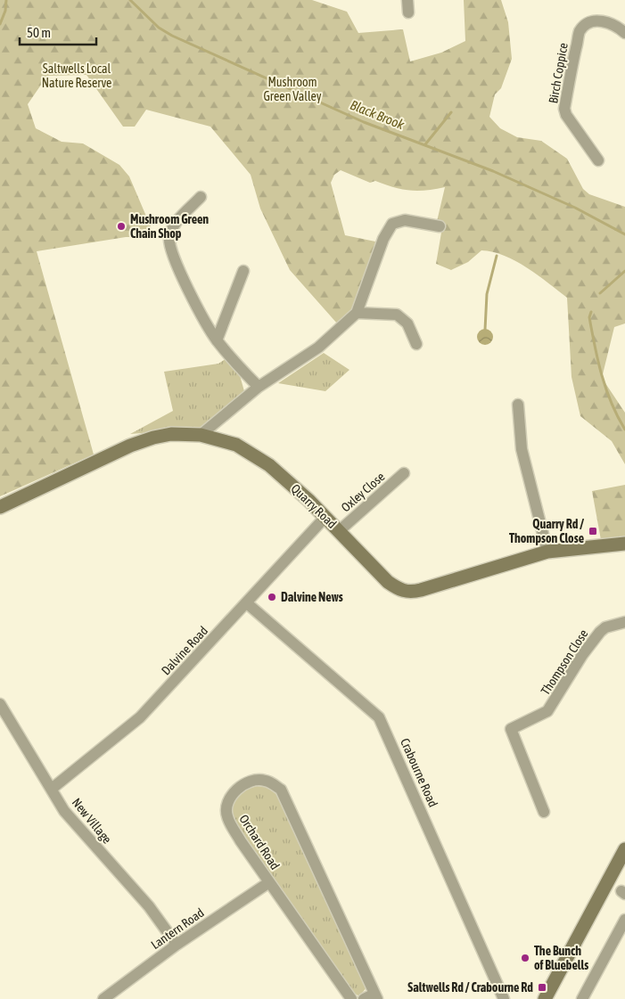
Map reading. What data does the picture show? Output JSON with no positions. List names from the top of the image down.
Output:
{
  "streets": {
    "street": [
      "Birch Coppice",
      "Oxley Close",
      "Quarry Road",
      "Dalvine Road",
      "Thompson Close",
      "Crabourne Road",
      "New Village",
      "Orchard Road",
      "Lantern Road"
    ]
  },
  "crossings": [
    ["Oxley Close", "Quarry Road"],
    ["Quarry Road", "Dalvine Road"],
    ["Dalvine Road", "Crabourne Road"],
    ["Dalvine Road", "New Village"],
    ["New Village", "Lantern Road"],
    ["Orchard Road", "Lantern Road"]
  ],
  "water": ["Black Brook"],
  "parks": ["Saltwells Local Nature Reserve", "Mushroom Green Valley"],
  "places": {
    "other": ["Mushroom Green Chain Shop", "Dalvine News", "The Bunch of Bluebells"],
    "transit": ["Quarry Rd / Thompson Close", "Saltwells Rd / Crabourne Rd"]
  },
  "scale_bar": "50 m"
}
